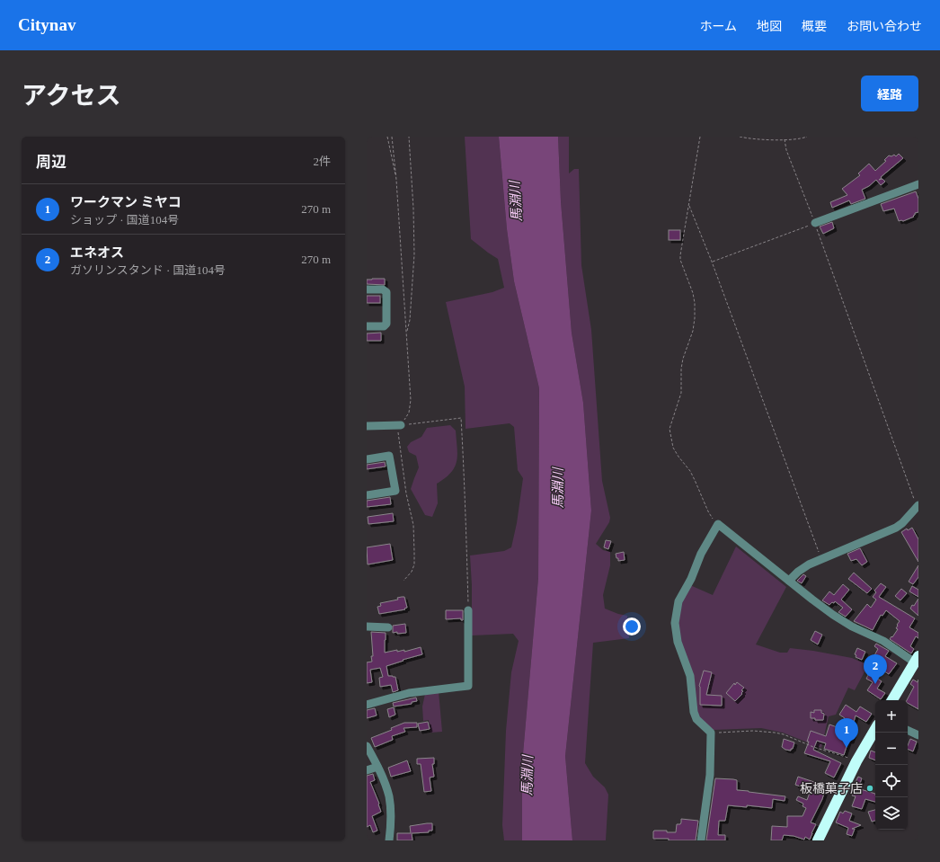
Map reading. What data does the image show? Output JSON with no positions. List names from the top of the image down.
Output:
{
  "water": ["馬淵川"],
  "places": ["板橋菓子店"],
  "page": {
    "header": "Citynav",
    "nav": [
      "ホーム",
      "地図",
      "概要",
      "お問い合わせ"
    ],
    "title": "アクセス",
    "buttons": "経路",
    "heading": ["周辺", "2件"],
    "list": [
      {
        "mark": "1",
        "name": "ワークマン ミヤコ",
        "note": "ショップ · 国道104号",
        "value": "270 m"
      },
      {
        "mark": "2",
        "name": "エネオス",
        "note": "ガソリンスタンド · 国道104号",
        "value": "270 m"
      }
    ],
    "pins": ["2", "1"],
    "map_buttons": ["+", "−"]
  }
}
